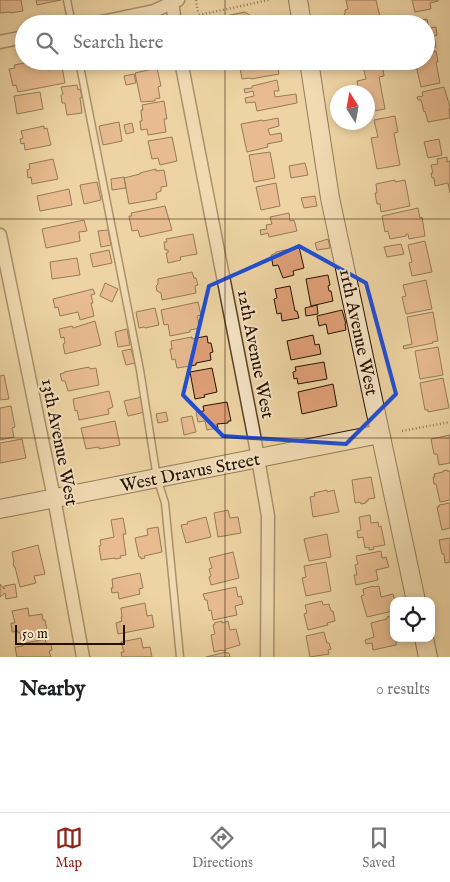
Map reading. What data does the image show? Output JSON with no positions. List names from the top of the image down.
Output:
{
  "streets": {
    "street": [
      "11th Avenue West",
      "12th Avenue West",
      "13th Avenue West",
      "West Dravus Street"
    ]
  },
  "crossings": [
    ["11th Avenue West", "West Dravus Street"],
    ["12th Avenue West", "West Dravus Street"],
    ["13th Avenue West", "West Dravus Street"]
  ],
  "scale_bar": "50 m",
  "north": "top",
  "page": {
    "search": "Search here",
    "scale": "50 m",
    "heading": ["Nearby", "0 results"],
    "nav": ["Map", "Directions", "Saved"]
  }
}
